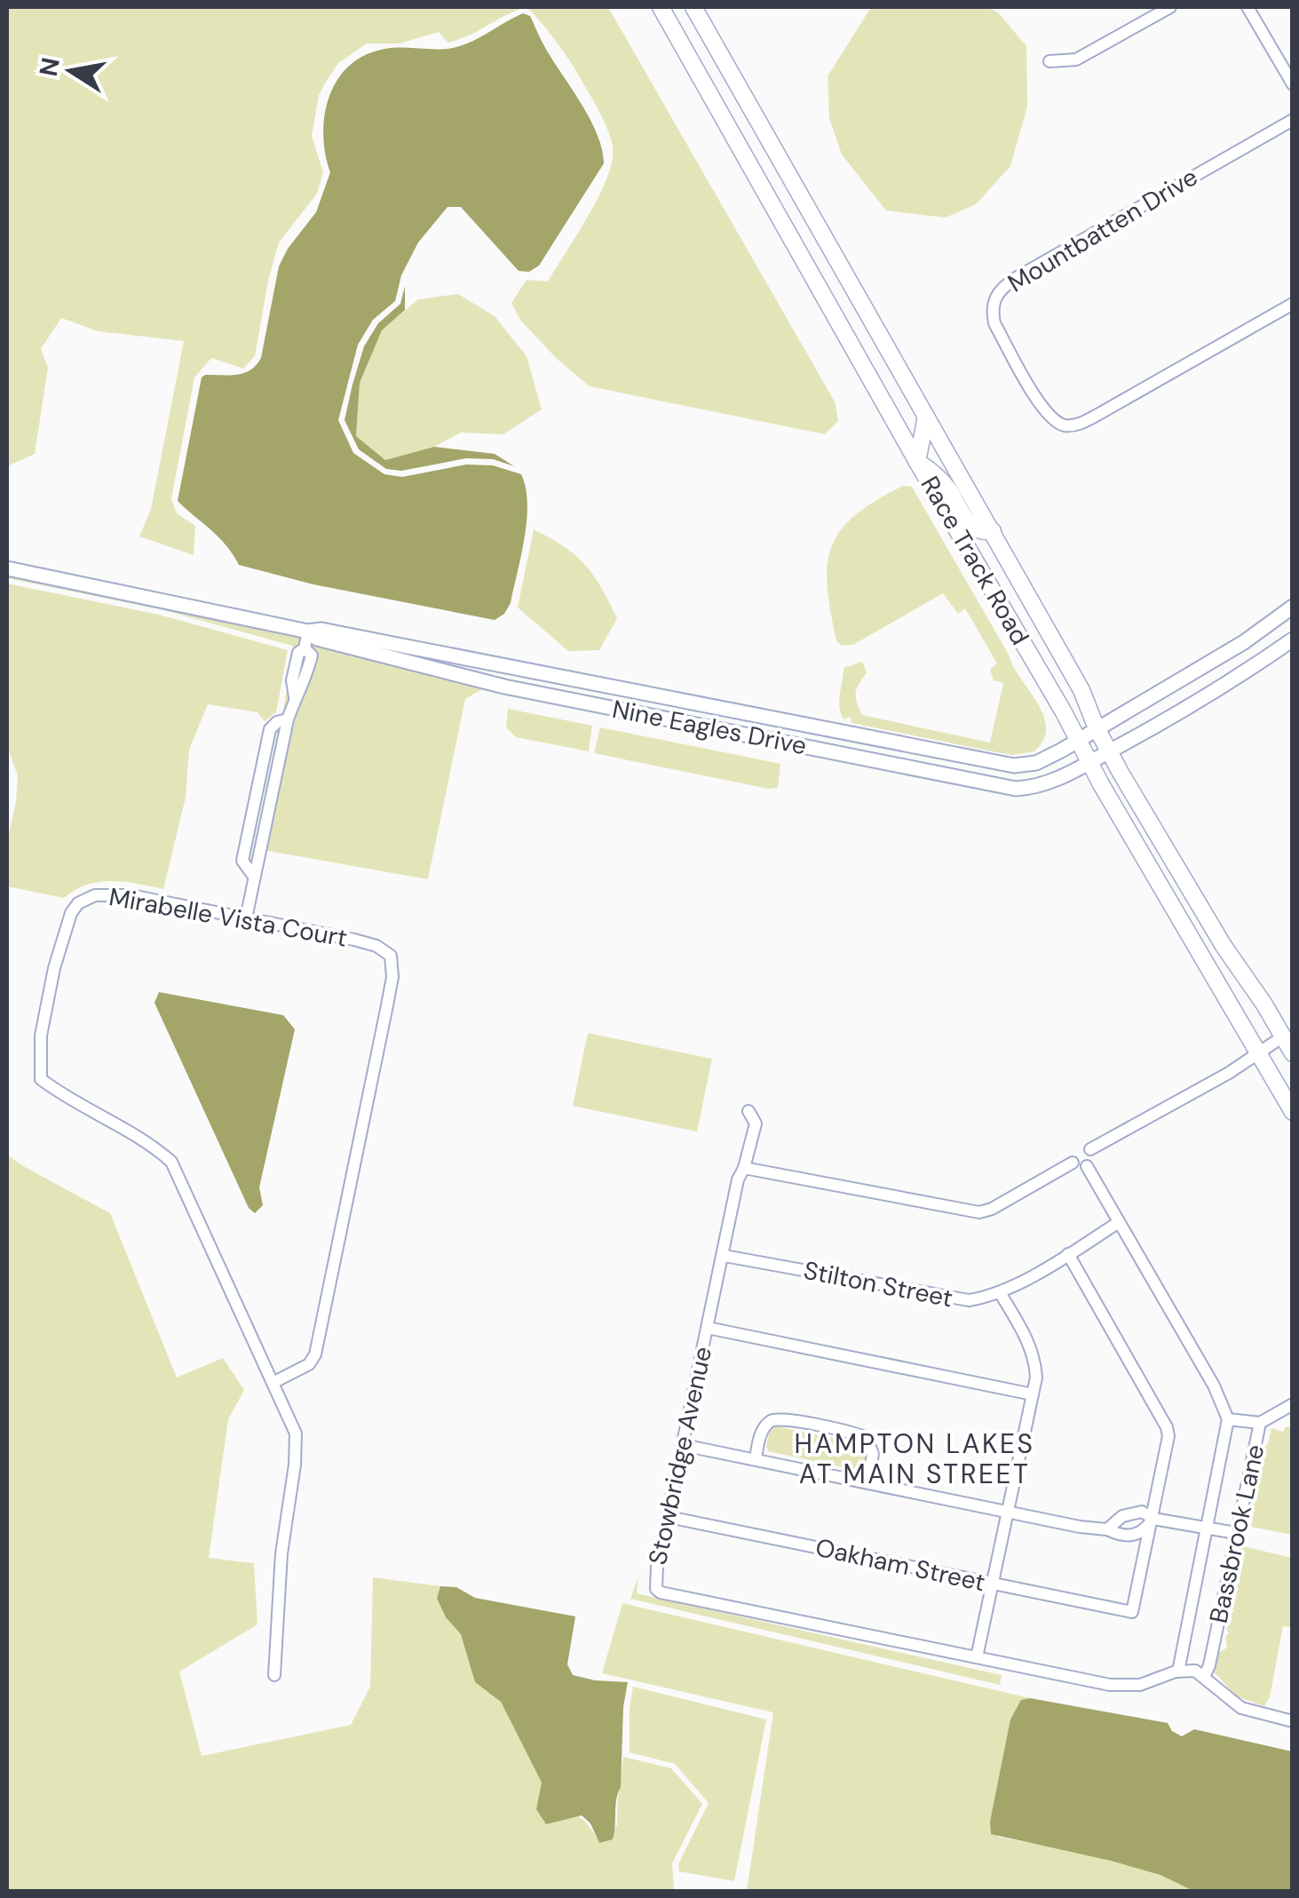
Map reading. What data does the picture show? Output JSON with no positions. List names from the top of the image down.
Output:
{
  "streets": {
    "main road": ["Race Track Road"],
    "street": [
      "Mountbatten Drive",
      "Nine Eagles Drive",
      "Mirabelle Vista Court",
      "Stilton Street",
      "Stowbridge Avenue",
      "Bassbrook Lane",
      "Oakham Street"
    ]
  },
  "crossings": [
    ["Race Track Road", "Nine Eagles Drive"],
    ["Stilton Street", "Stowbridge Avenue"],
    ["Stilton Street", "Bassbrook Lane"],
    ["Stowbridge Avenue", "Bassbrook Lane"],
    ["Stowbridge Avenue", "Oakham Street"]
  ],
  "districts": ["HAMPTON LAKES AT MAIN STREET"],
  "north": "left"
}
